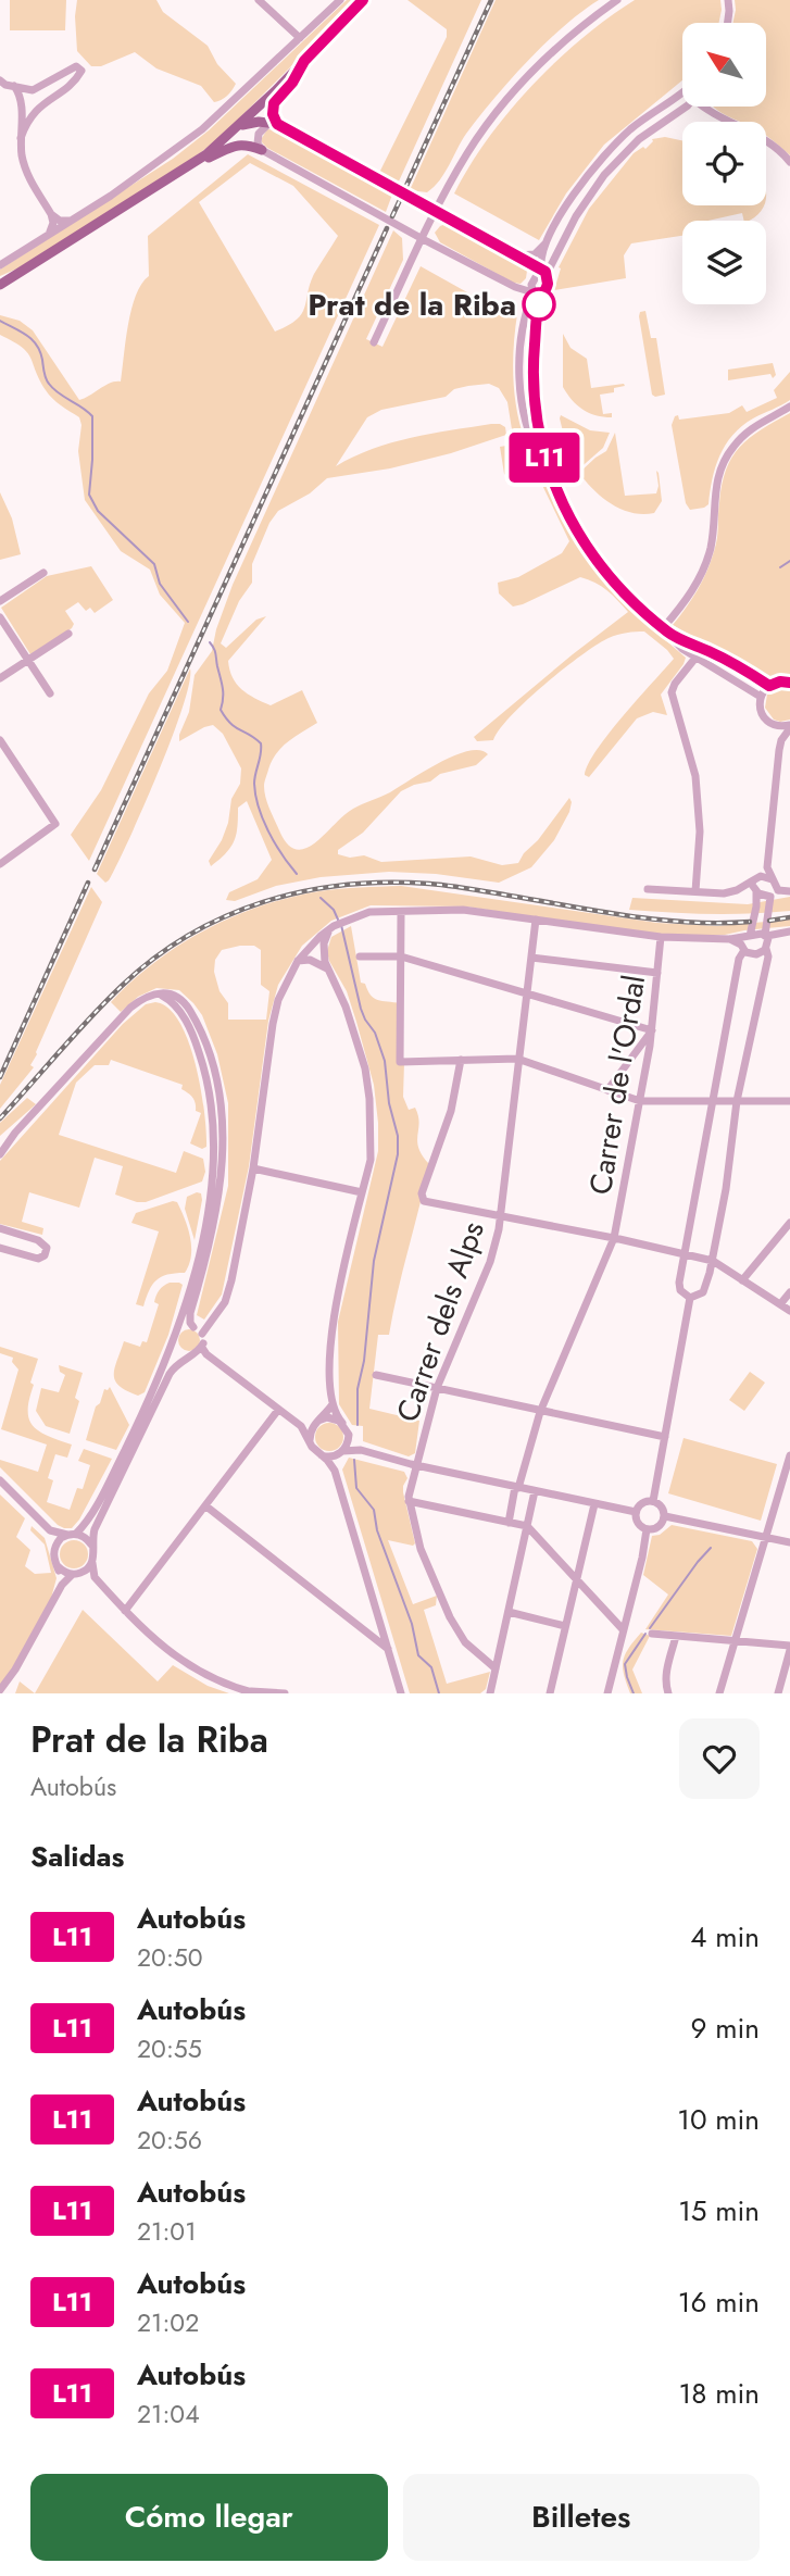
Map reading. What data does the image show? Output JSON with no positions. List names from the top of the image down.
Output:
{
  "streets": {
    "street": ["Carrer de l'Ordal", "Carrer dels Alps"]
  },
  "places": ["Prat de la Riba"],
  "lines": ["bus line L11"],
  "north": "top left",
  "page": {
    "on_map": "L11",
    "heading": [
      ["Prat de la Riba", "Autobús"],
      "Salidas"
    ],
    "list": [
      {
        "mark": "L11",
        "name": "Autobús",
        "note": "20:50",
        "value": "4 min"
      },
      {
        "mark": "L11",
        "name": "Autobús",
        "note": "20:55",
        "value": "9 min"
      },
      {
        "mark": "L11",
        "name": "Autobús",
        "note": "20:56",
        "value": "10 min"
      },
      {
        "mark": "L11",
        "name": "Autobús",
        "note": "21:01",
        "value": "15 min"
      },
      {
        "mark": "L11",
        "name": "Autobús",
        "note": "21:02",
        "value": "16 min"
      },
      {
        "mark": "L11",
        "name": "Autobús",
        "note": "21:04",
        "value": "18 min"
      }
    ],
    "buttons": ["Cómo llegar", "Billetes"]
  }
}
